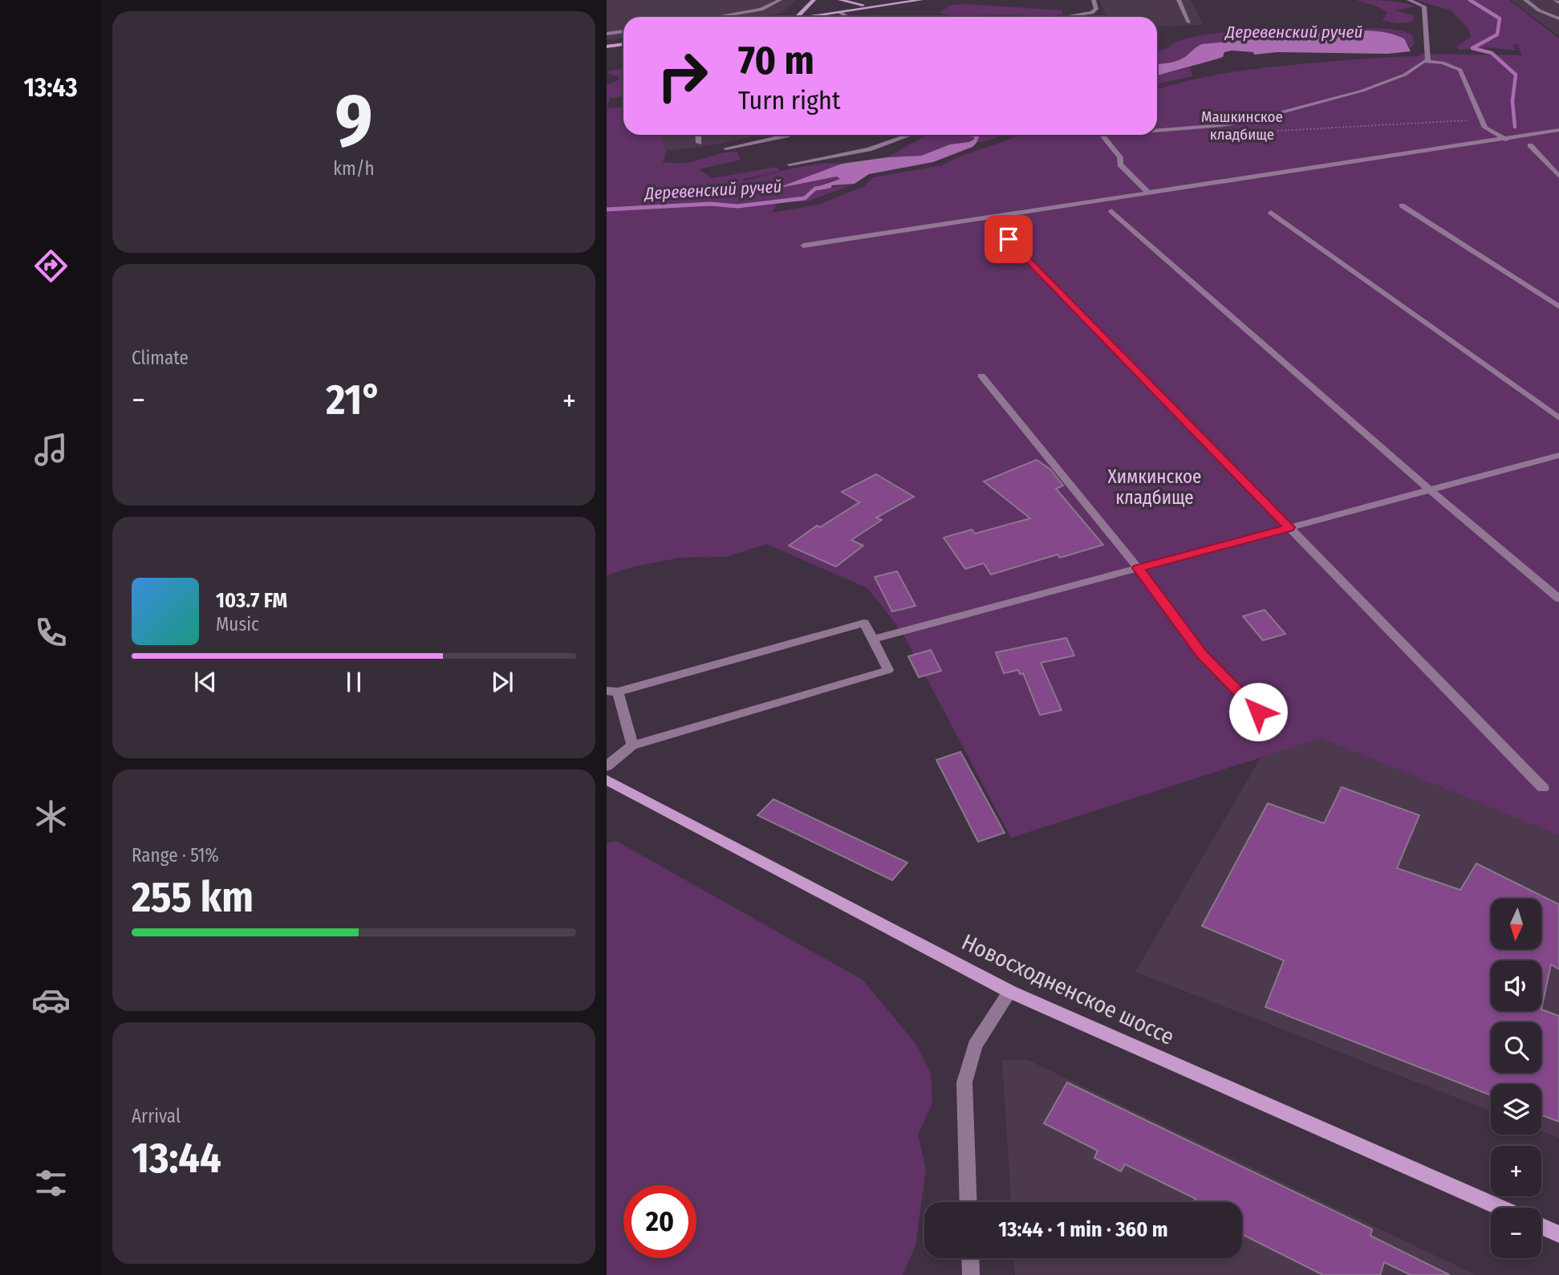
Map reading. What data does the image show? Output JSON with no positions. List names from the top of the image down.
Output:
{
  "streets": {
    "main road": ["Новосходненское шоссе"]
  },
  "water": ["Деревенский ручей"],
  "parks": ["Машкинское кладбище", "Химкинское кладбище"],
  "north": "bottom",
  "page": {
    "tabs": "13:43",
    "tile": [
      ["9", "km/h"],
      "Climate",
      ["Range · 51%", "255 km"],
      ["Arrival", "13:44"]
    ],
    "turn": ["70 m", "Turn right"],
    "heat": ["−", "21°", "+"],
    "song": ["103.7 FM", "Music"],
    "map_buttons": ["+", "−"],
    "limit": "20",
    "trip": "13:44 · 1 min · 360 m"
  }
}
